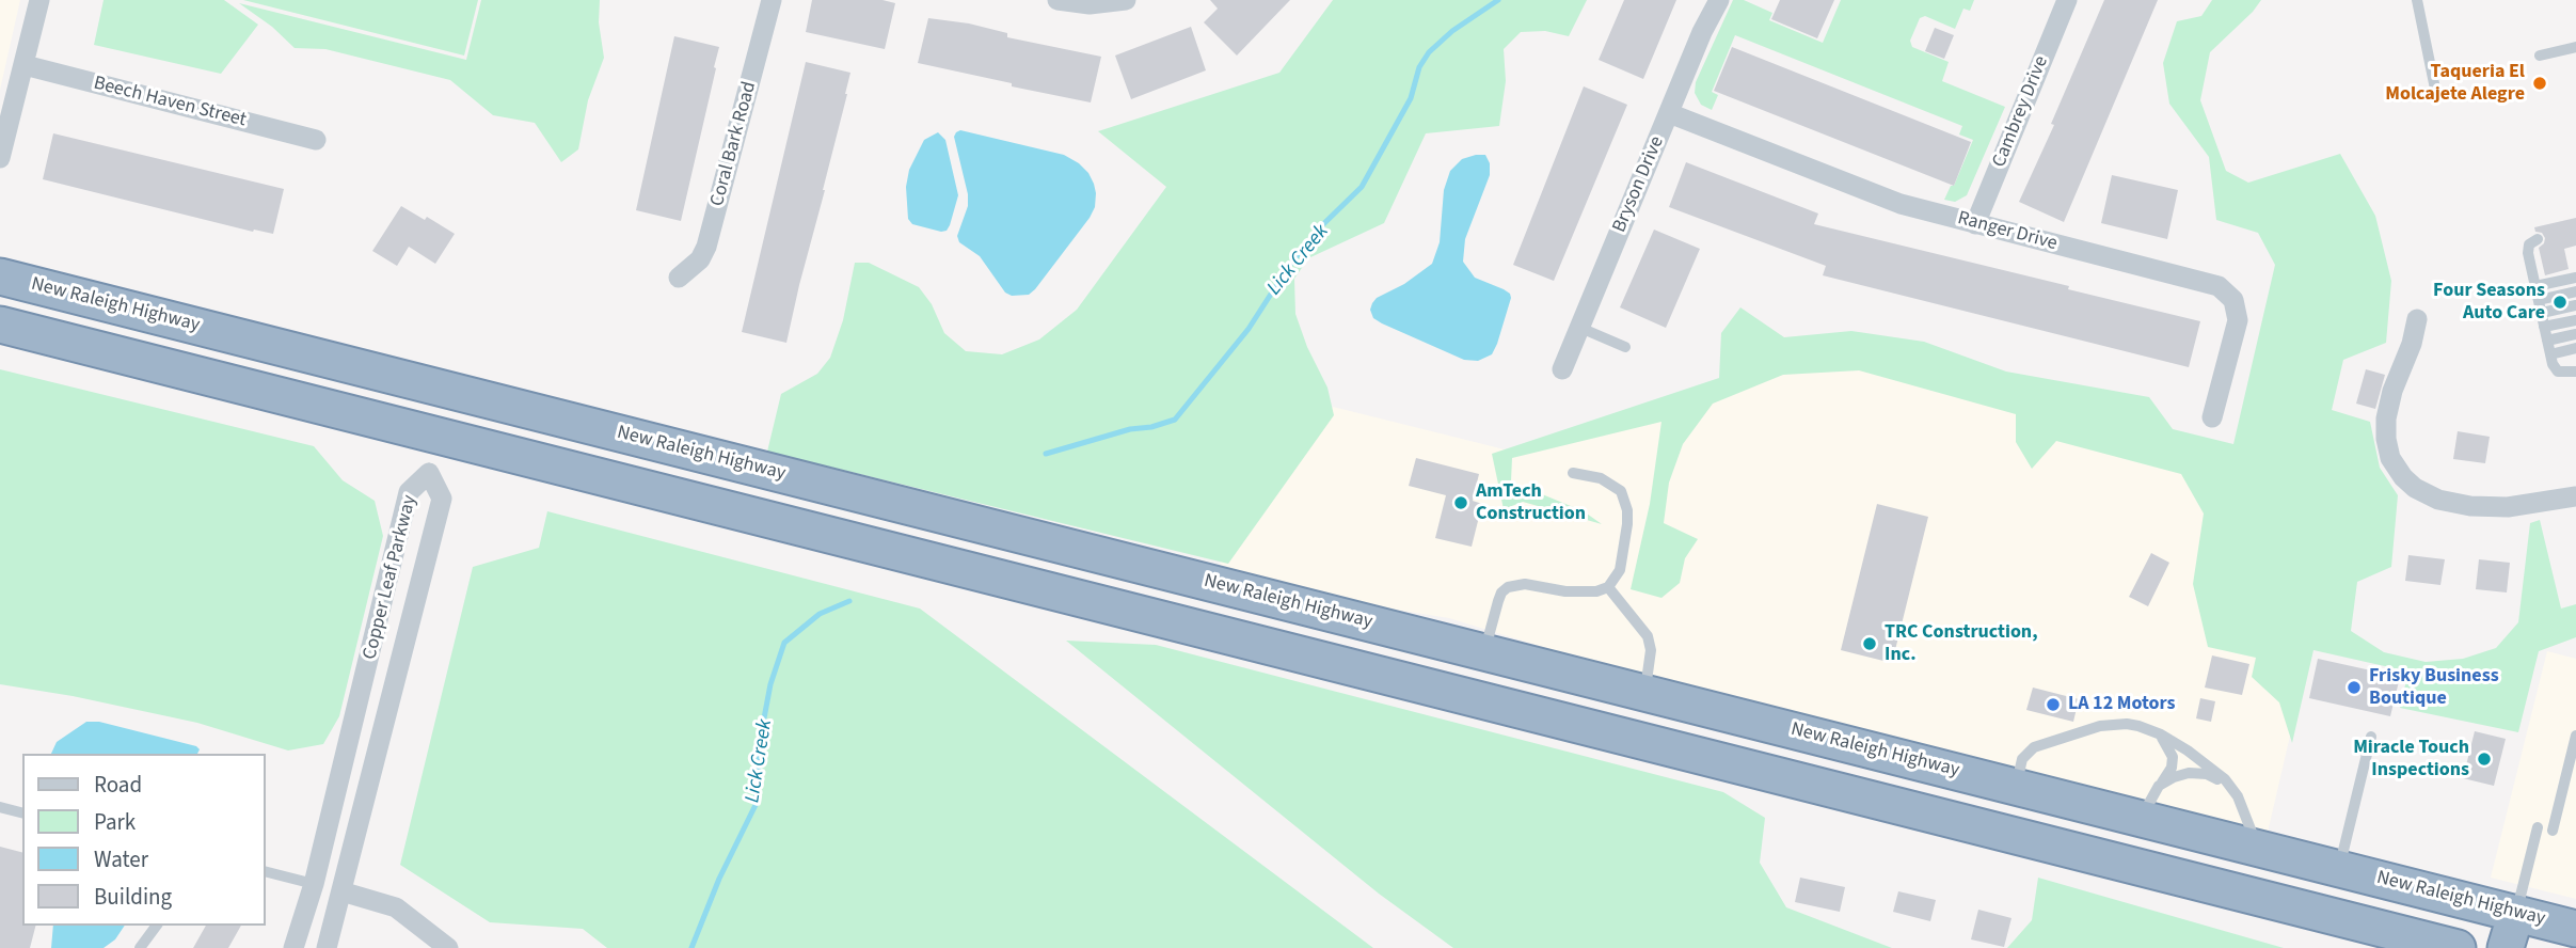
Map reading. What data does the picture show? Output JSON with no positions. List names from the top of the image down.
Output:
{
  "streets": {
    "highway": ["New Raleigh Highway"],
    "street": [
      "Beech Haven Street",
      "Cambrey Drive",
      "Coral Bark Road",
      "Bryson Drive",
      "Ranger Drive",
      "Copper Leaf Parkway"
    ]
  },
  "crossings": [
    ["Cambrey Drive", "Ranger Drive"],
    ["Bryson Drive", "Ranger Drive"]
  ],
  "water": ["Lick Creek"],
  "places": [
    "Taqueria El Molcajete Alegre",
    "Four Seasons Auto Care",
    "AmTech Construction",
    "TRC Construction, Inc.",
    "Frisky Business Boutique",
    "LA 12 Motors",
    "Miracle Touch Inspections"
  ],
  "legend": [
    "Road",
    "Park",
    "Water",
    "Building"
  ]
}
